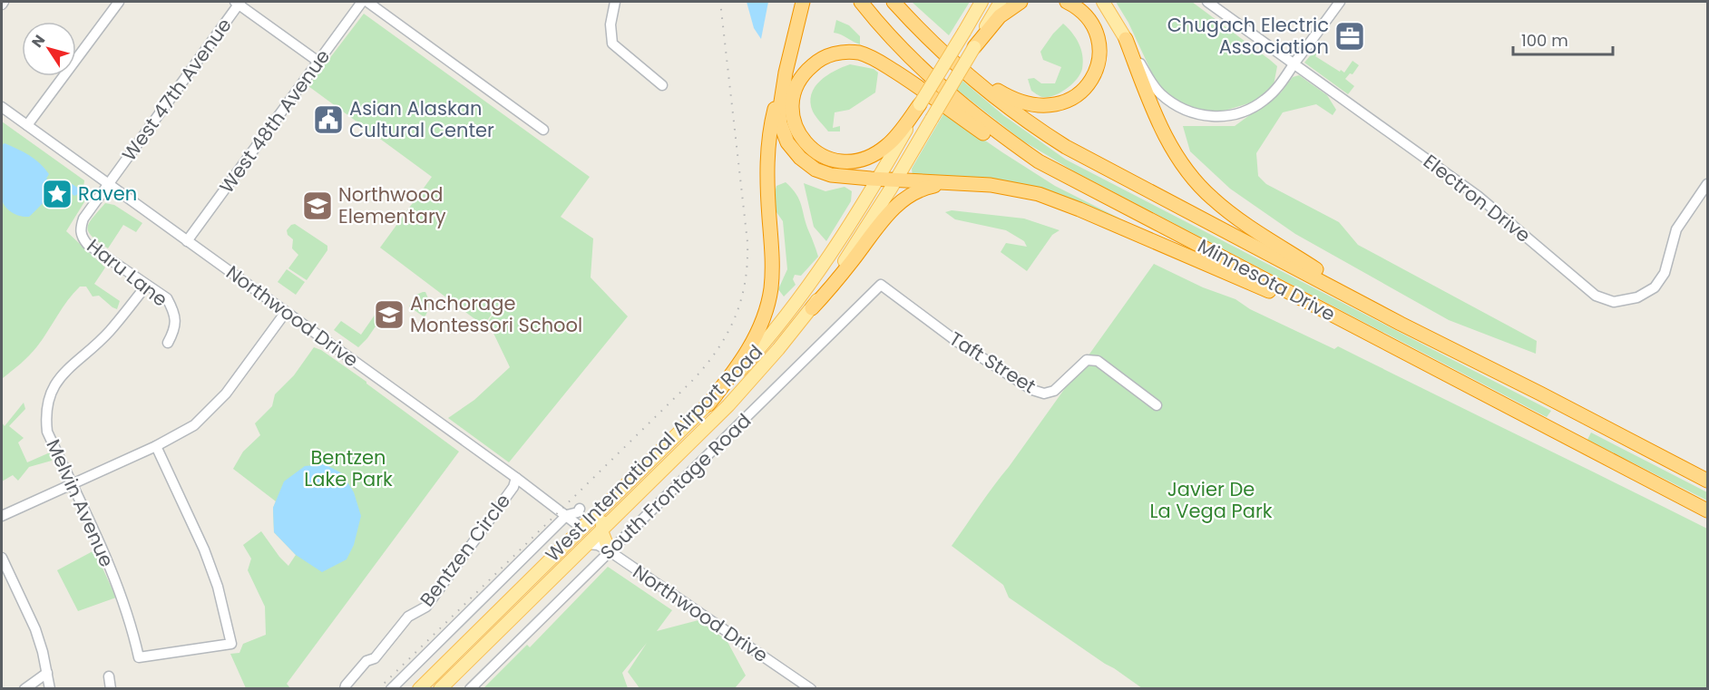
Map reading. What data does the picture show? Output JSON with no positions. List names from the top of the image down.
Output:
{
  "streets": {
    "highway": ["Minnesota Drive"],
    "main road": ["West International Airport Road"],
    "street": [
      "West 47th Avenue",
      "West 48th Avenue",
      "Electron Drive",
      "Haru Lane",
      "Northwood Drive",
      "Taft Street",
      "South Frontage Road",
      "Melvin Avenue",
      "Bentzen Circle"
    ]
  },
  "crossings": [
    ["West 47th Avenue", "Haru Lane"],
    ["West 47th Avenue", "Northwood Drive"],
    ["West 48th Avenue", "Northwood Drive"],
    ["Haru Lane", "Melvin Avenue"],
    ["Northwood Drive", "West International Airport Road"],
    ["Northwood Drive", "South Frontage Road"],
    ["Northwood Drive", "Bentzen Circle"],
    ["Taft Street", "South Frontage Road"]
  ],
  "parks": ["Bentzen Lake Park", "Javier De La Vega Park"],
  "places": {
    "office": ["Chugach Electric Association"],
    "public building": ["Asian Alaskan Cultural Center"],
    "place": ["Raven"],
    "school or university": ["Northwood Elementary", "Anchorage Montessori School"]
  },
  "scale_bar": "100 m",
  "north": "top left"
}
